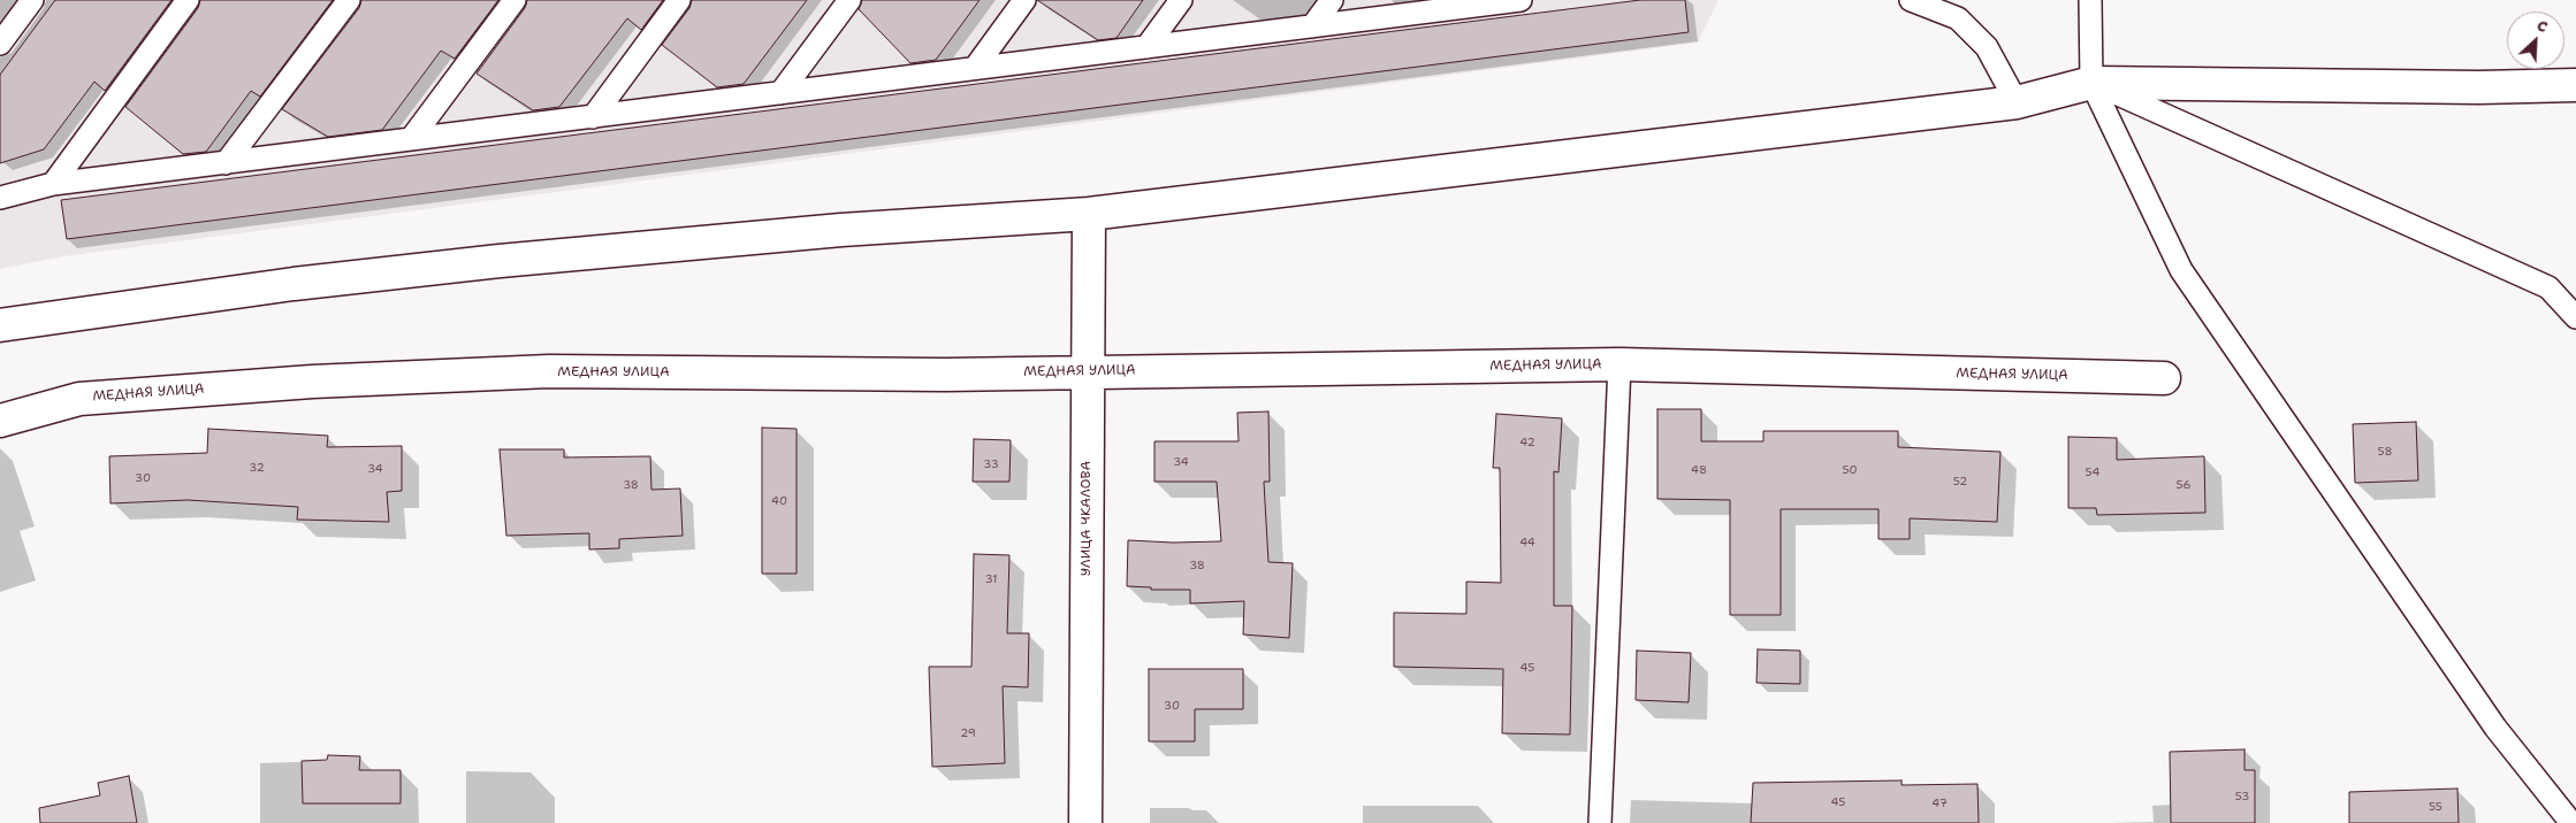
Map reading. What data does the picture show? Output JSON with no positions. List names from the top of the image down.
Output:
{
  "streets": {
    "street": ["МЕДНАЯ УЛИЦА", "УЛИЦА ЧКАЛОВА"]
  },
  "crossings": [
    ["МЕДНАЯ УЛИЦА", "УЛИЦА ЧКАЛОВА"]
  ],
  "house_numbers": [
    "42",
    "58",
    "34",
    "33",
    "32",
    "34",
    "48",
    "50",
    "54",
    "30",
    "52",
    "38",
    "56",
    "40",
    "44",
    "38",
    "31",
    "45",
    "30",
    "29",
    "53",
    "45",
    "47",
    "55"
  ],
  "north": "top right"
}
